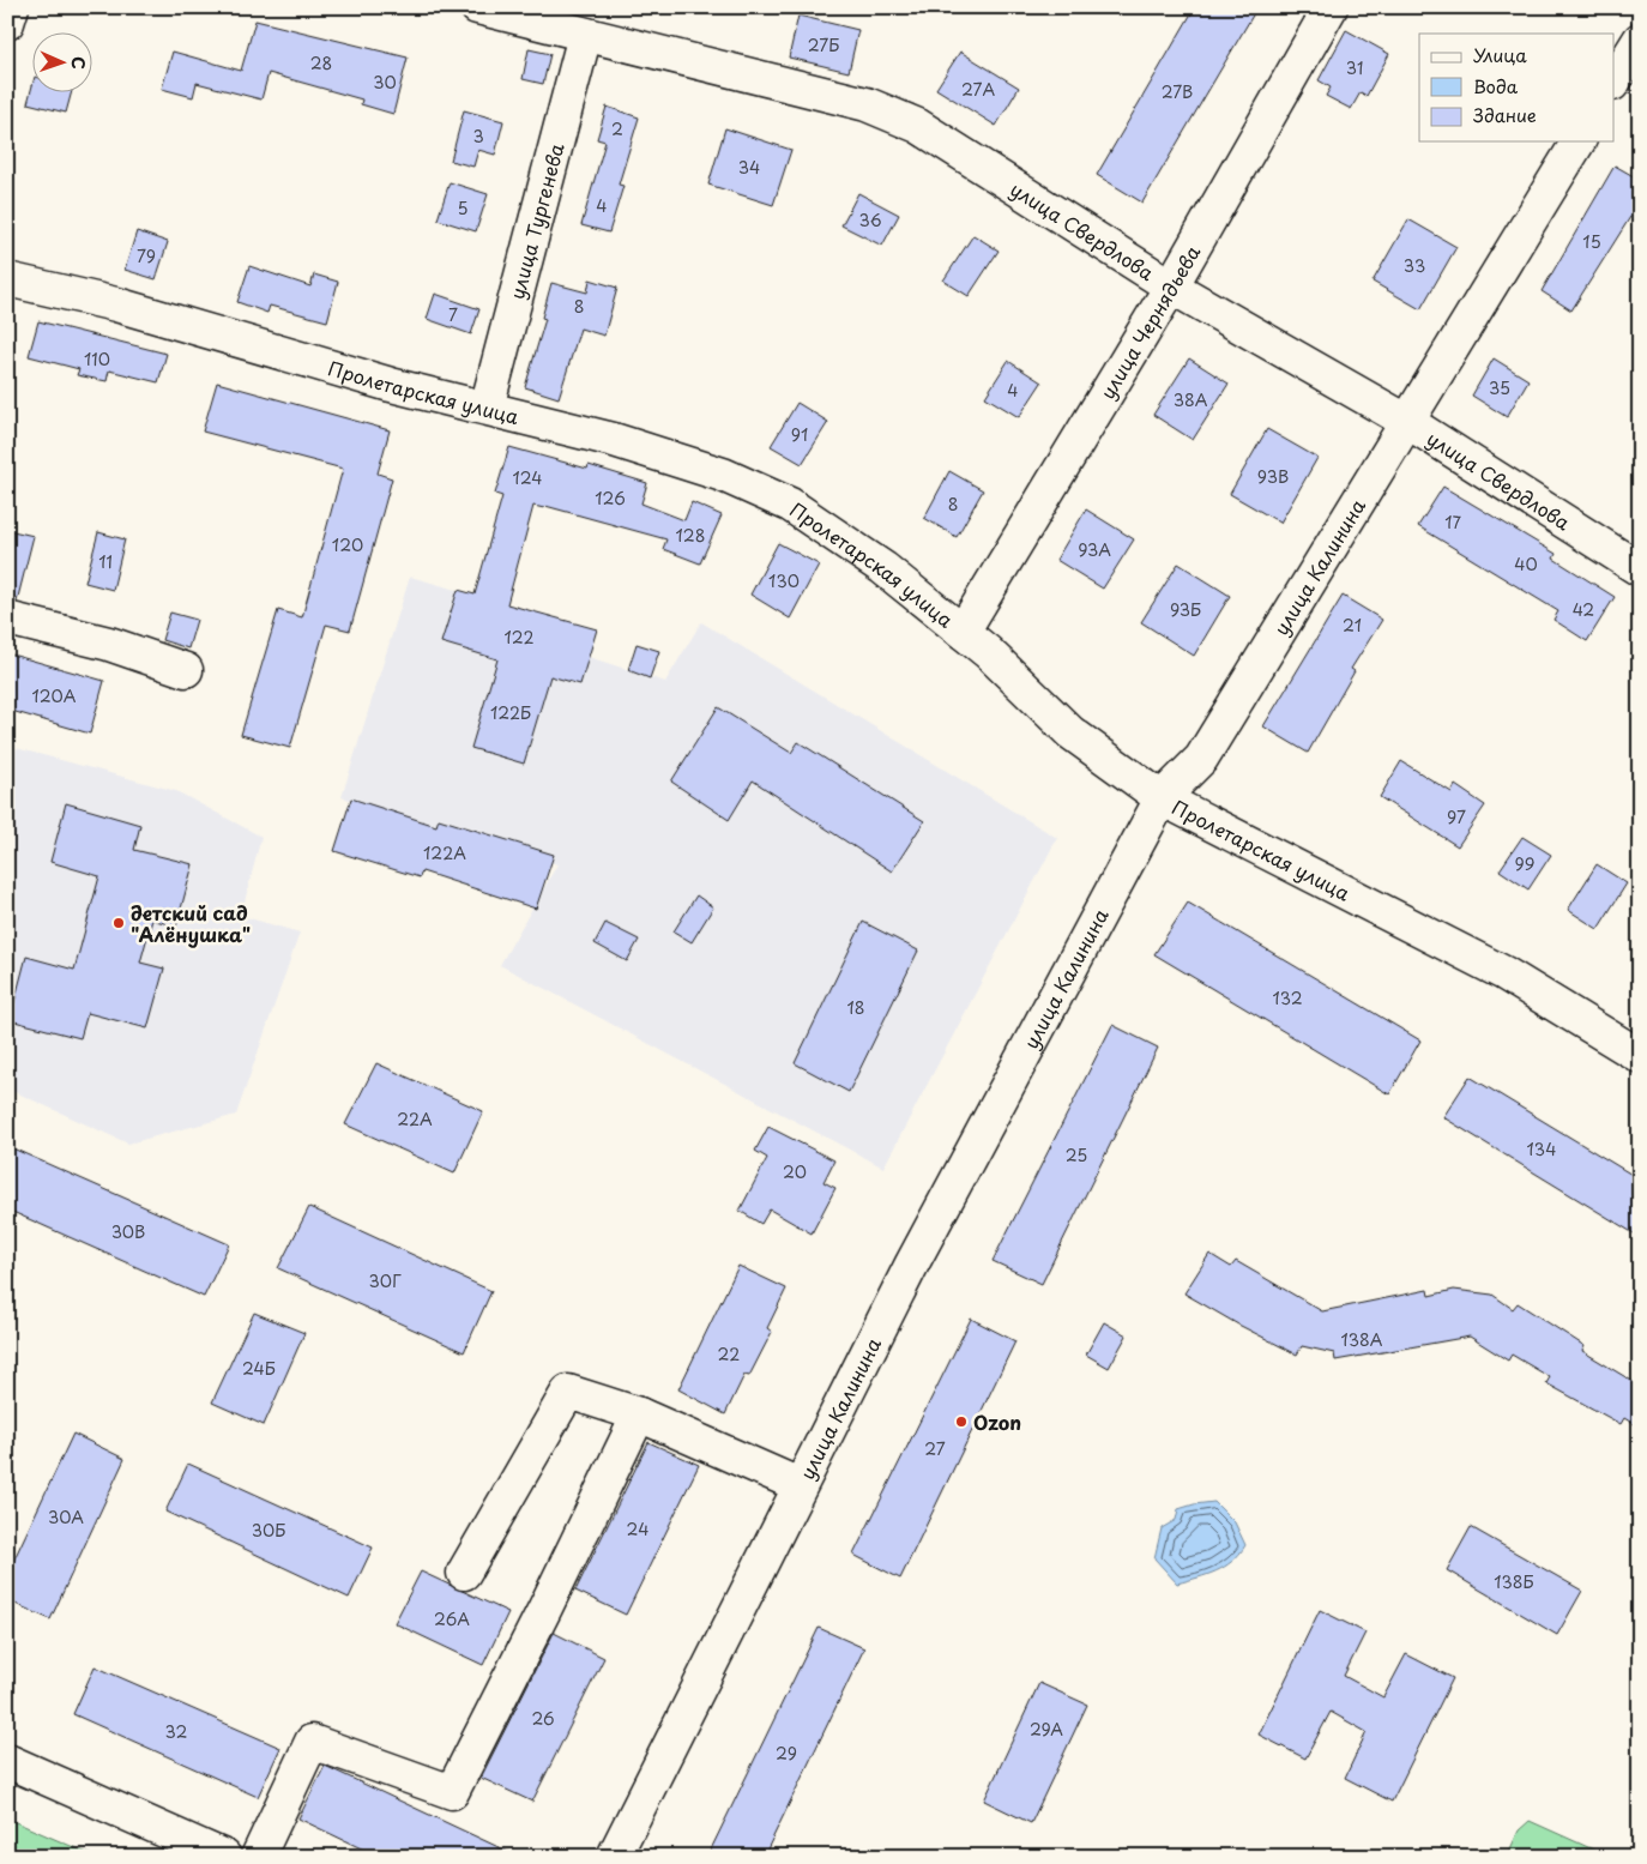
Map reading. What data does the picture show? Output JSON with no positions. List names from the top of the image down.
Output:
{
  "streets": {
    "street": [
      "улица Тургенева",
      "улица Свердлова",
      "улица Чернядьева",
      "Пролетарская улица",
      "улица Калинина"
    ]
  },
  "crossings": [
    ["улица Тургенева", "улица Свердлова"],
    ["улица Тургенева", "Пролетарская улица"],
    ["улица Свердлова", "улица Чернядьева"],
    ["улица Свердлова", "улица Калинина"],
    ["улица Чернядьева", "Пролетарская улица"],
    ["Пролетарская улица", "улица Калинина"]
  ],
  "places": ["детский сад \"Алёнушка\"", "Ozon"],
  "house_numbers": [
    "27Б",
    "28",
    "31",
    "30",
    "27А",
    "27В",
    "2",
    "3",
    "34",
    "4",
    "5",
    "36",
    "15",
    "79",
    "33",
    "8",
    "7",
    "110",
    "35",
    "4",
    "38А",
    "91",
    "93В",
    "124",
    "126",
    "8",
    "17",
    "128",
    "120",
    "93А",
    "11",
    "40",
    "130",
    "93Б",
    "42",
    "21",
    "122",
    "120А",
    "122Б",
    "97",
    "122А",
    "99",
    "132",
    "18",
    "22А",
    "134",
    "25",
    "20",
    "30В",
    "30Г",
    "138А",
    "22",
    "24Б",
    "27",
    "30А",
    "24",
    "30Б",
    "138Б",
    "26А",
    "26",
    "29А",
    "32",
    "29"
  ],
  "legend": ["Улица", "Вода", "Здание"],
  "north": "right"
}
